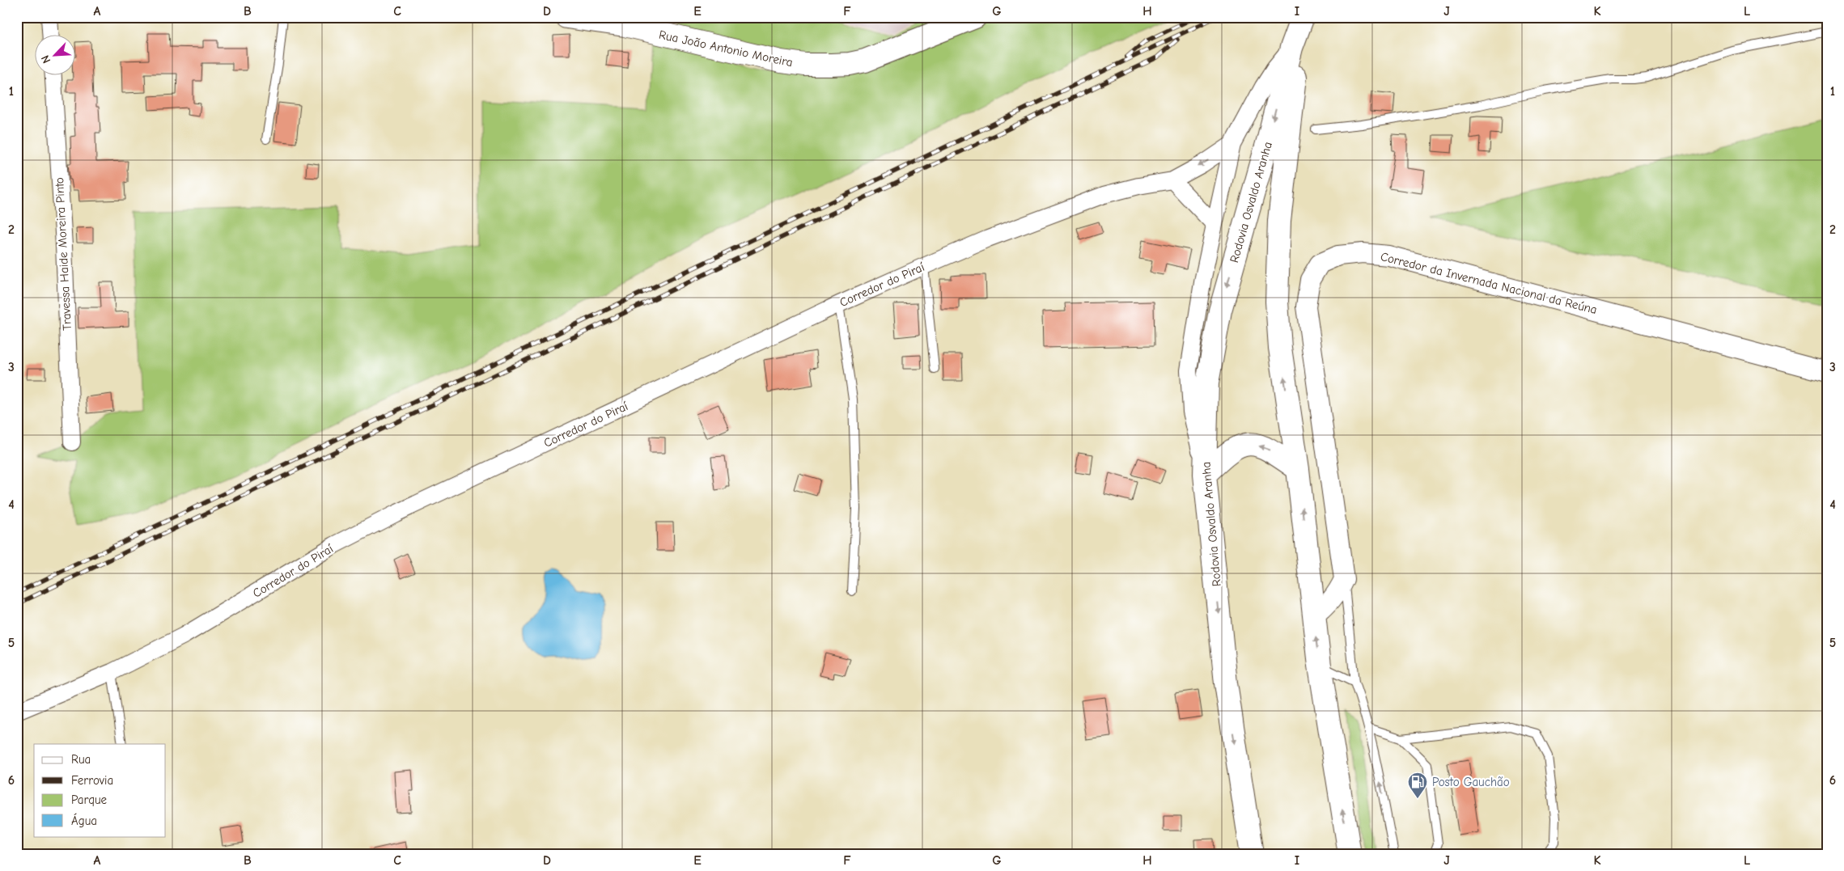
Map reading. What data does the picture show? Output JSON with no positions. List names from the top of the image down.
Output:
{
  "streets": {
    "main road": ["Rua João Antonio Moreira", "Rodovia Osvaldo Aranha"],
    "street": ["Travessa Haide Moreira Pinto", "Corredor da Invernada Nacional da Reúna", "Corredor do Piraí"]
  },
  "places": {
    "fuel station": ["Posto Gauchão"]
  },
  "legend": [
    "Rua",
    "Ferrovia",
    "Parque",
    "Água"
  ],
  "north": "bottom left",
  "grid": {
    "columns": [
      "A",
      "B",
      "C",
      "D",
      "E",
      "F",
      "G",
      "H",
      "I",
      "J",
      "K",
      "L"
    ],
    "rows": [
      "1",
      "2",
      "3",
      "4",
      "5",
      "6"
    ]
  }
}
